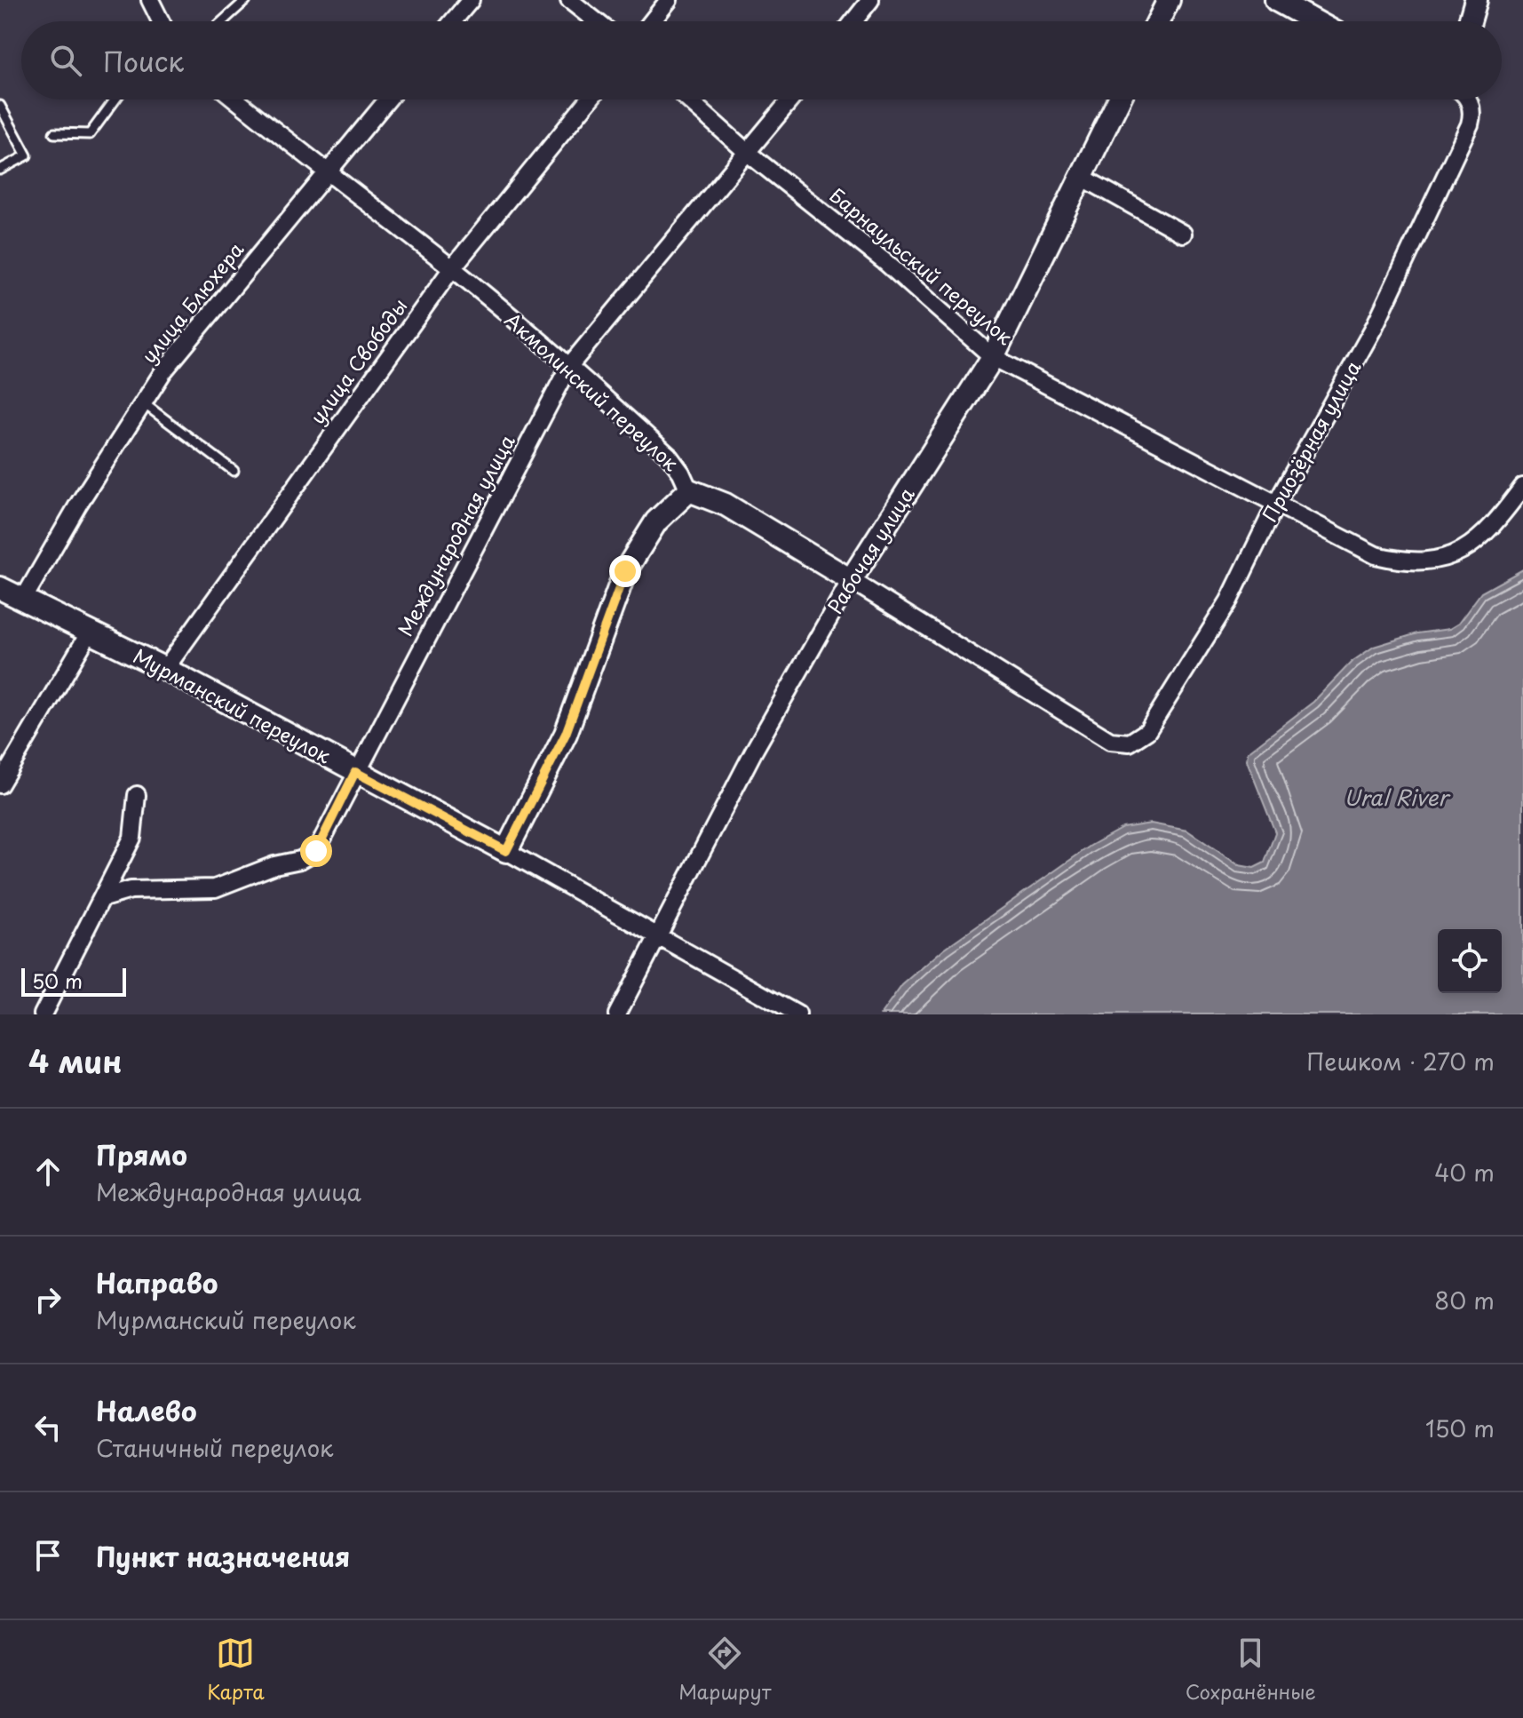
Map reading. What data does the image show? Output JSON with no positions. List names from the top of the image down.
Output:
{
  "streets": {
    "street": [
      "Барнаульский переулок",
      "улица Блюхера",
      "улица Свободы",
      "Акмолинский переулок",
      "Приозёрная улица",
      "Международная улица",
      "Рабочая улица",
      "Мурманский переулок"
    ]
  },
  "crossings": [
    ["Барнаульский переулок", "Приозёрная улица"],
    ["Барнаульский переулок", "Международная улица"],
    ["Барнаульский переулок", "Рабочая улица"],
    ["улица Блюхера", "Акмолинский переулок"],
    ["улица Блюхера", "Мурманский переулок"],
    ["улица Свободы", "Акмолинский переулок"],
    ["улица Свободы", "Мурманский переулок"],
    ["Акмолинский переулок", "Приозёрная улица"],
    ["Акмолинский переулок", "Международная улица"],
    ["Акмолинский переулок", "Рабочая улица"],
    ["Международная улица", "Мурманский переулок"],
    ["Рабочая улица", "Мурманский переулок"]
  ],
  "water": ["Ural River"],
  "scale_bar": "50 m",
  "page": {
    "search": "Поиск",
    "scale": "50 m",
    "heading": ["4 мин", "Пешком · 270 m"],
    "list": [
      ["Прямо", "Международная улица", "40 m"],
      ["Направо", "Мурманский переулок", "80 m"],
      ["Налево", "Станичный переулок", "150 m"],
      "Пункт назначения"
    ],
    "nav": ["Карта", "Маршрут", "Сохранённые"]
  }
}
